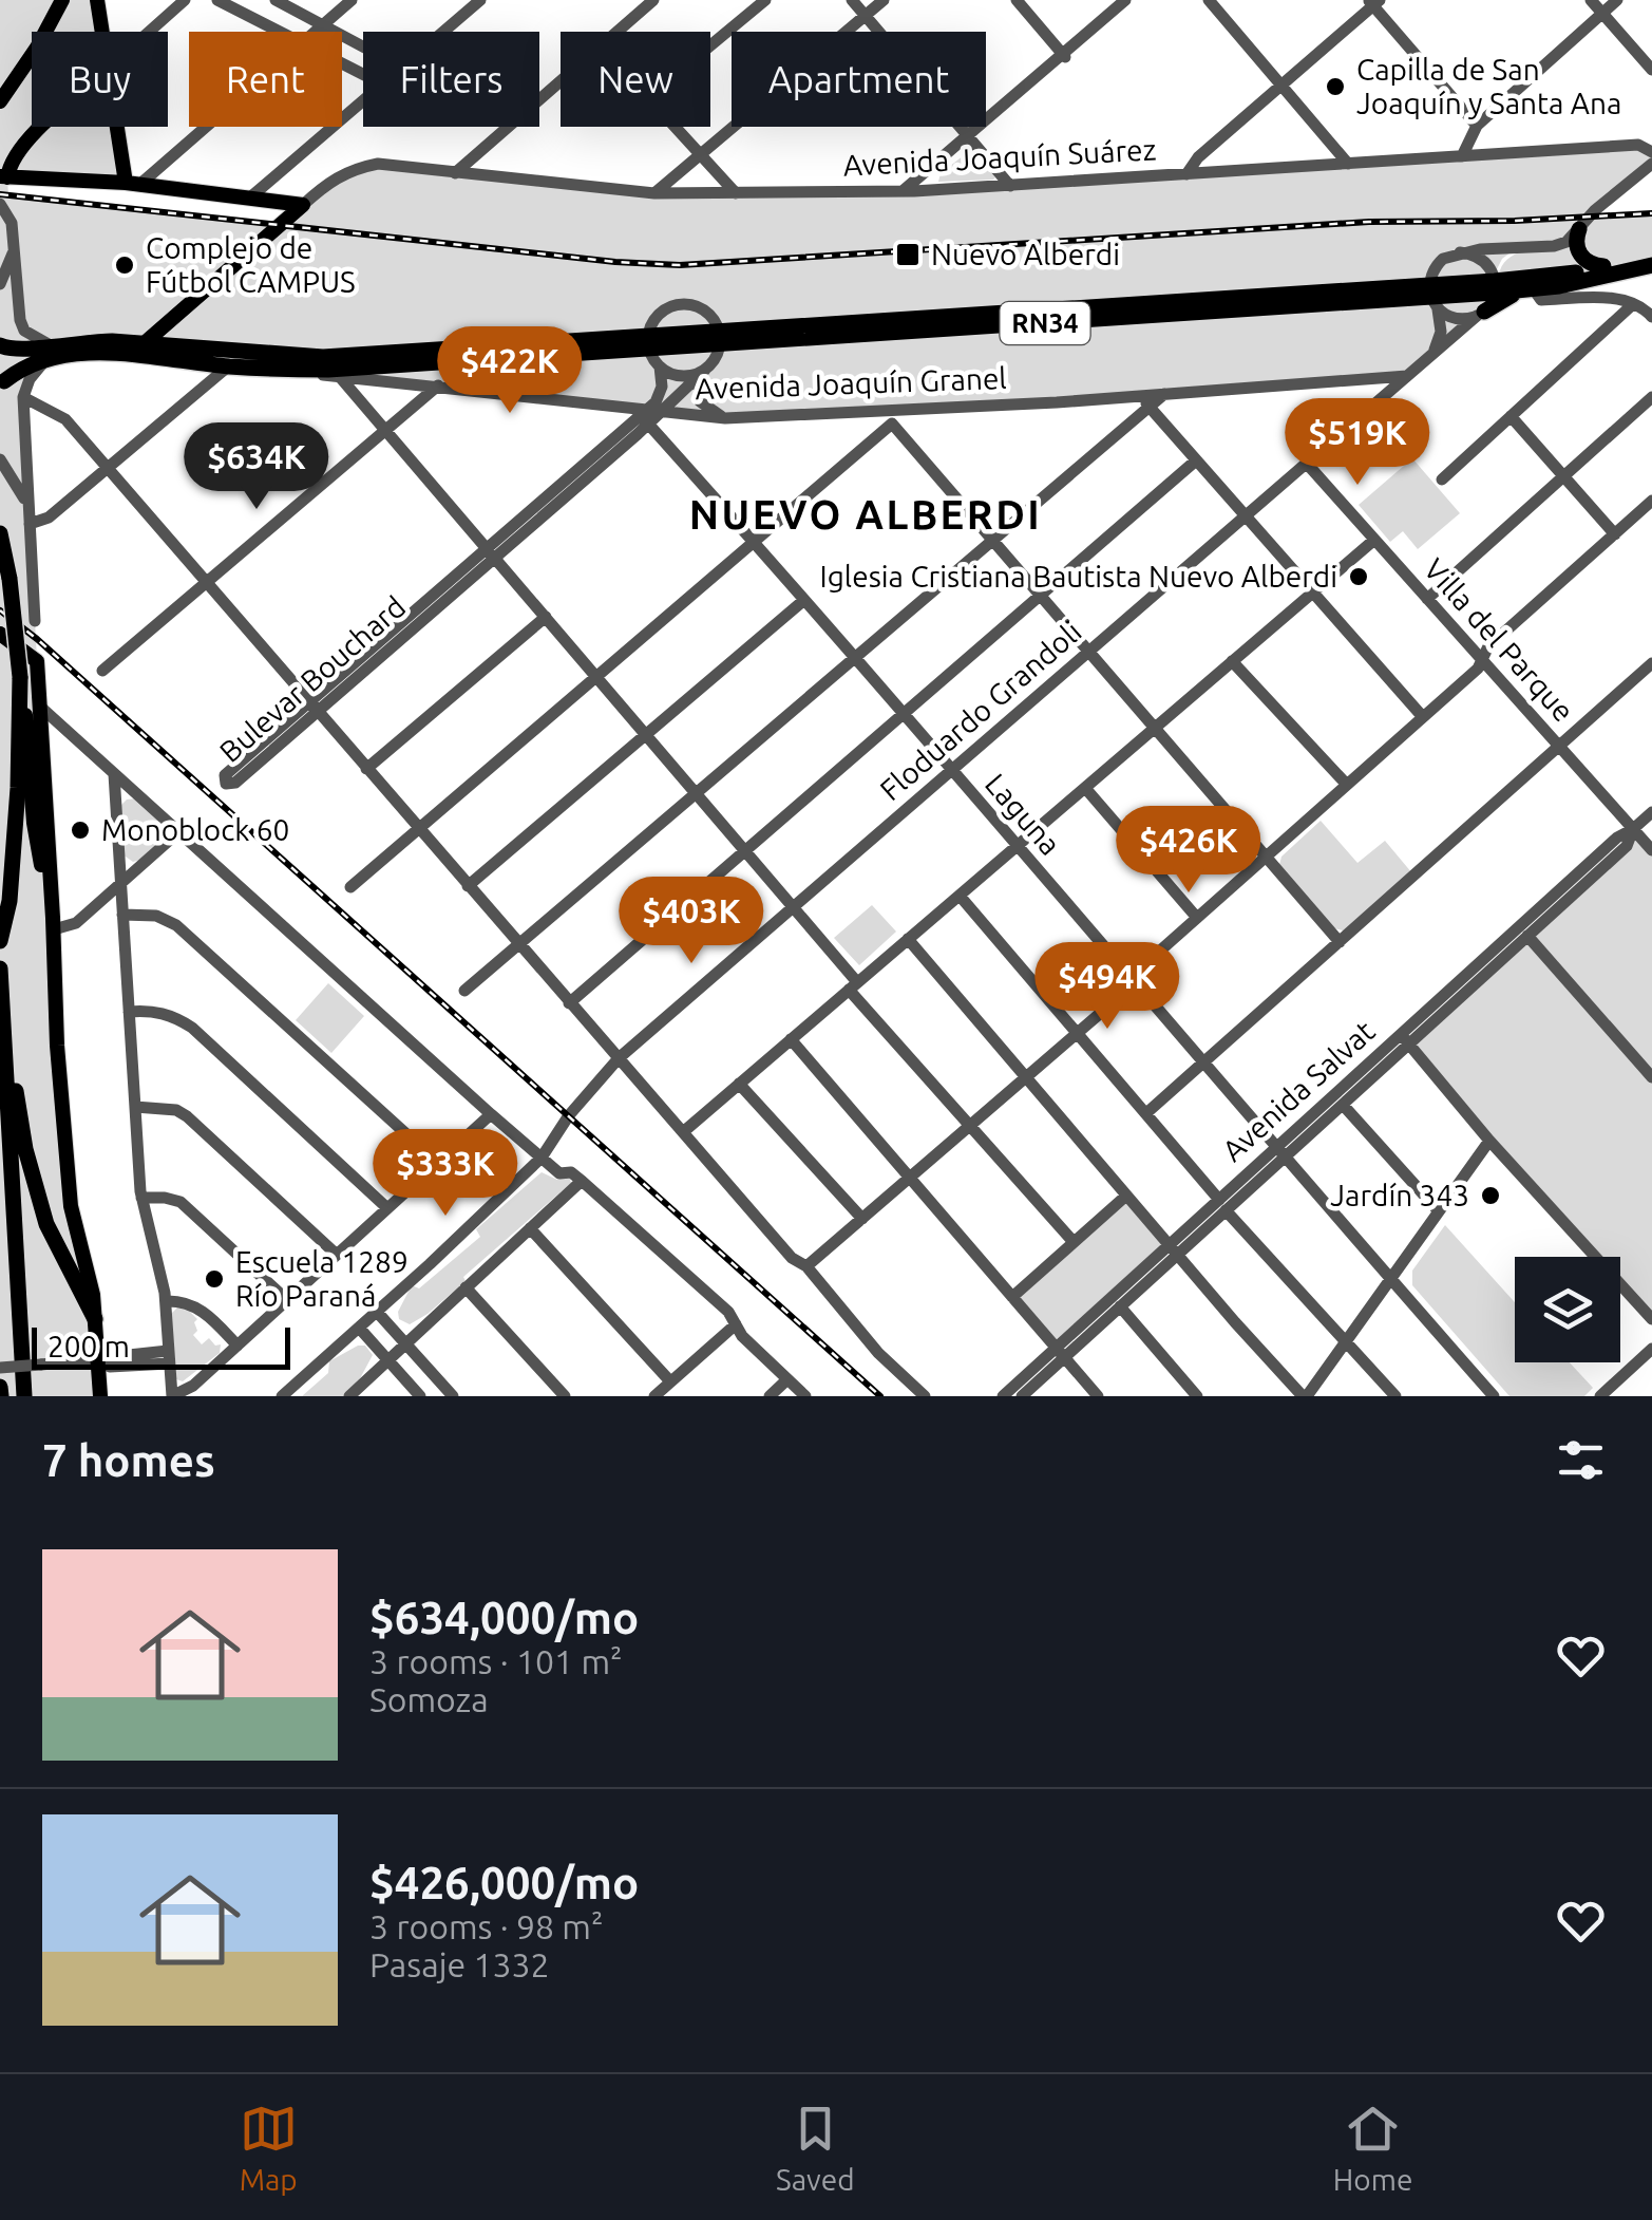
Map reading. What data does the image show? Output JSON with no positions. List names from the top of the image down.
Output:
{
  "streets": {
    "highway": ["RN34"],
    "street": [
      "Avenida Joaquín Suárez",
      "Avenida Joaquín Granel",
      "Villa del Parque",
      "Bulevar Bouchard",
      "Floduardo Grandoli",
      "Laguna",
      "Avenida Salvat"
    ]
  },
  "crossings": [
    ["RN34", "Avenida Joaquín Granel"],
    ["RN34", "Bulevar Bouchard"],
    ["RN34", "Floduardo Grandoli"],
    ["Avenida Joaquín Granel", "Bulevar Bouchard"],
    ["Avenida Joaquín Granel", "Floduardo Grandoli"],
    ["Avenida Joaquín Granel", "Laguna"],
    ["Villa del Parque", "Floduardo Grandoli"],
    ["Villa del Parque", "Avenida Salvat"],
    ["Bulevar Bouchard", "Laguna"],
    ["Floduardo Grandoli", "Laguna"],
    ["Laguna", "Avenida Salvat"]
  ],
  "districts": ["NUEVO ALBERDI"],
  "places": {
    "other": [
      "Capilla de San Joaquín y Santa Ana",
      "Complejo de Fútbol CAMPUS",
      "Iglesia Cristiana Bautista Nuevo Alberdi",
      "Monoblock 60",
      "Jardín 343",
      "Escuela 1289 Río Paraná"
    ],
    "transit": ["Nuevo Alberdi"]
  },
  "scale_bar": "200 m",
  "page": {
    "chip": [
      "Buy",
      "Rent",
      "Filters",
      "New",
      "Apartment"
    ],
    "price": [
      "$422K",
      "$519K",
      "$634K",
      "$426K",
      "$403K",
      "$494K",
      "$333K"
    ],
    "scale": "200 m",
    "heading": "7 homes",
    "list": [
      {
        "name": "$634,000/mo",
        "note": "3 rooms · 101 m² · Somoza"
      },
      {
        "name": "$426,000/mo",
        "note": "3 rooms · 98 m² · Pasaje 1332"
      }
    ],
    "tabs": ["Map", "Saved", "Home"]
  }
}
